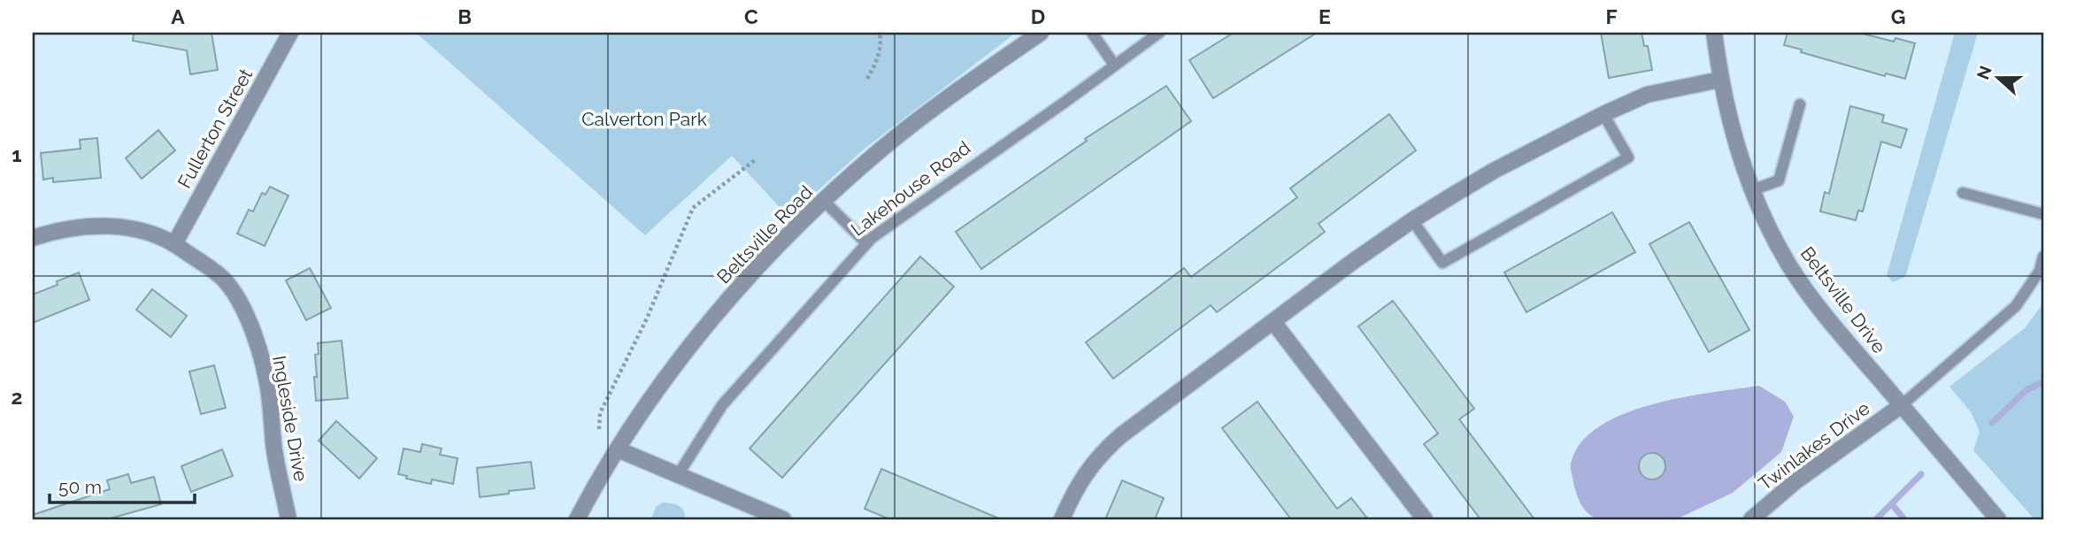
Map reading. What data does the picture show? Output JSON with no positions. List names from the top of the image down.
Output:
{
  "streets": {
    "street": [
      "Fullerton Street",
      "Beltsville Road",
      "Beltsville Drive",
      "Ingleside Drive",
      "Twinlakes Drive"
    ],
    "lane": ["Lakehouse Road"]
  },
  "crossings": [
    ["Fullerton Street", "Ingleside Drive"],
    ["Beltsville Drive", "Twinlakes Drive"]
  ],
  "parks": ["Calverton Park"],
  "scale_bar": "50 m",
  "north": "left",
  "grid": {
    "columns": [
      "A",
      "B",
      "C",
      "D",
      "E",
      "F",
      "G"
    ],
    "rows": ["1", "2"]
  }
}
